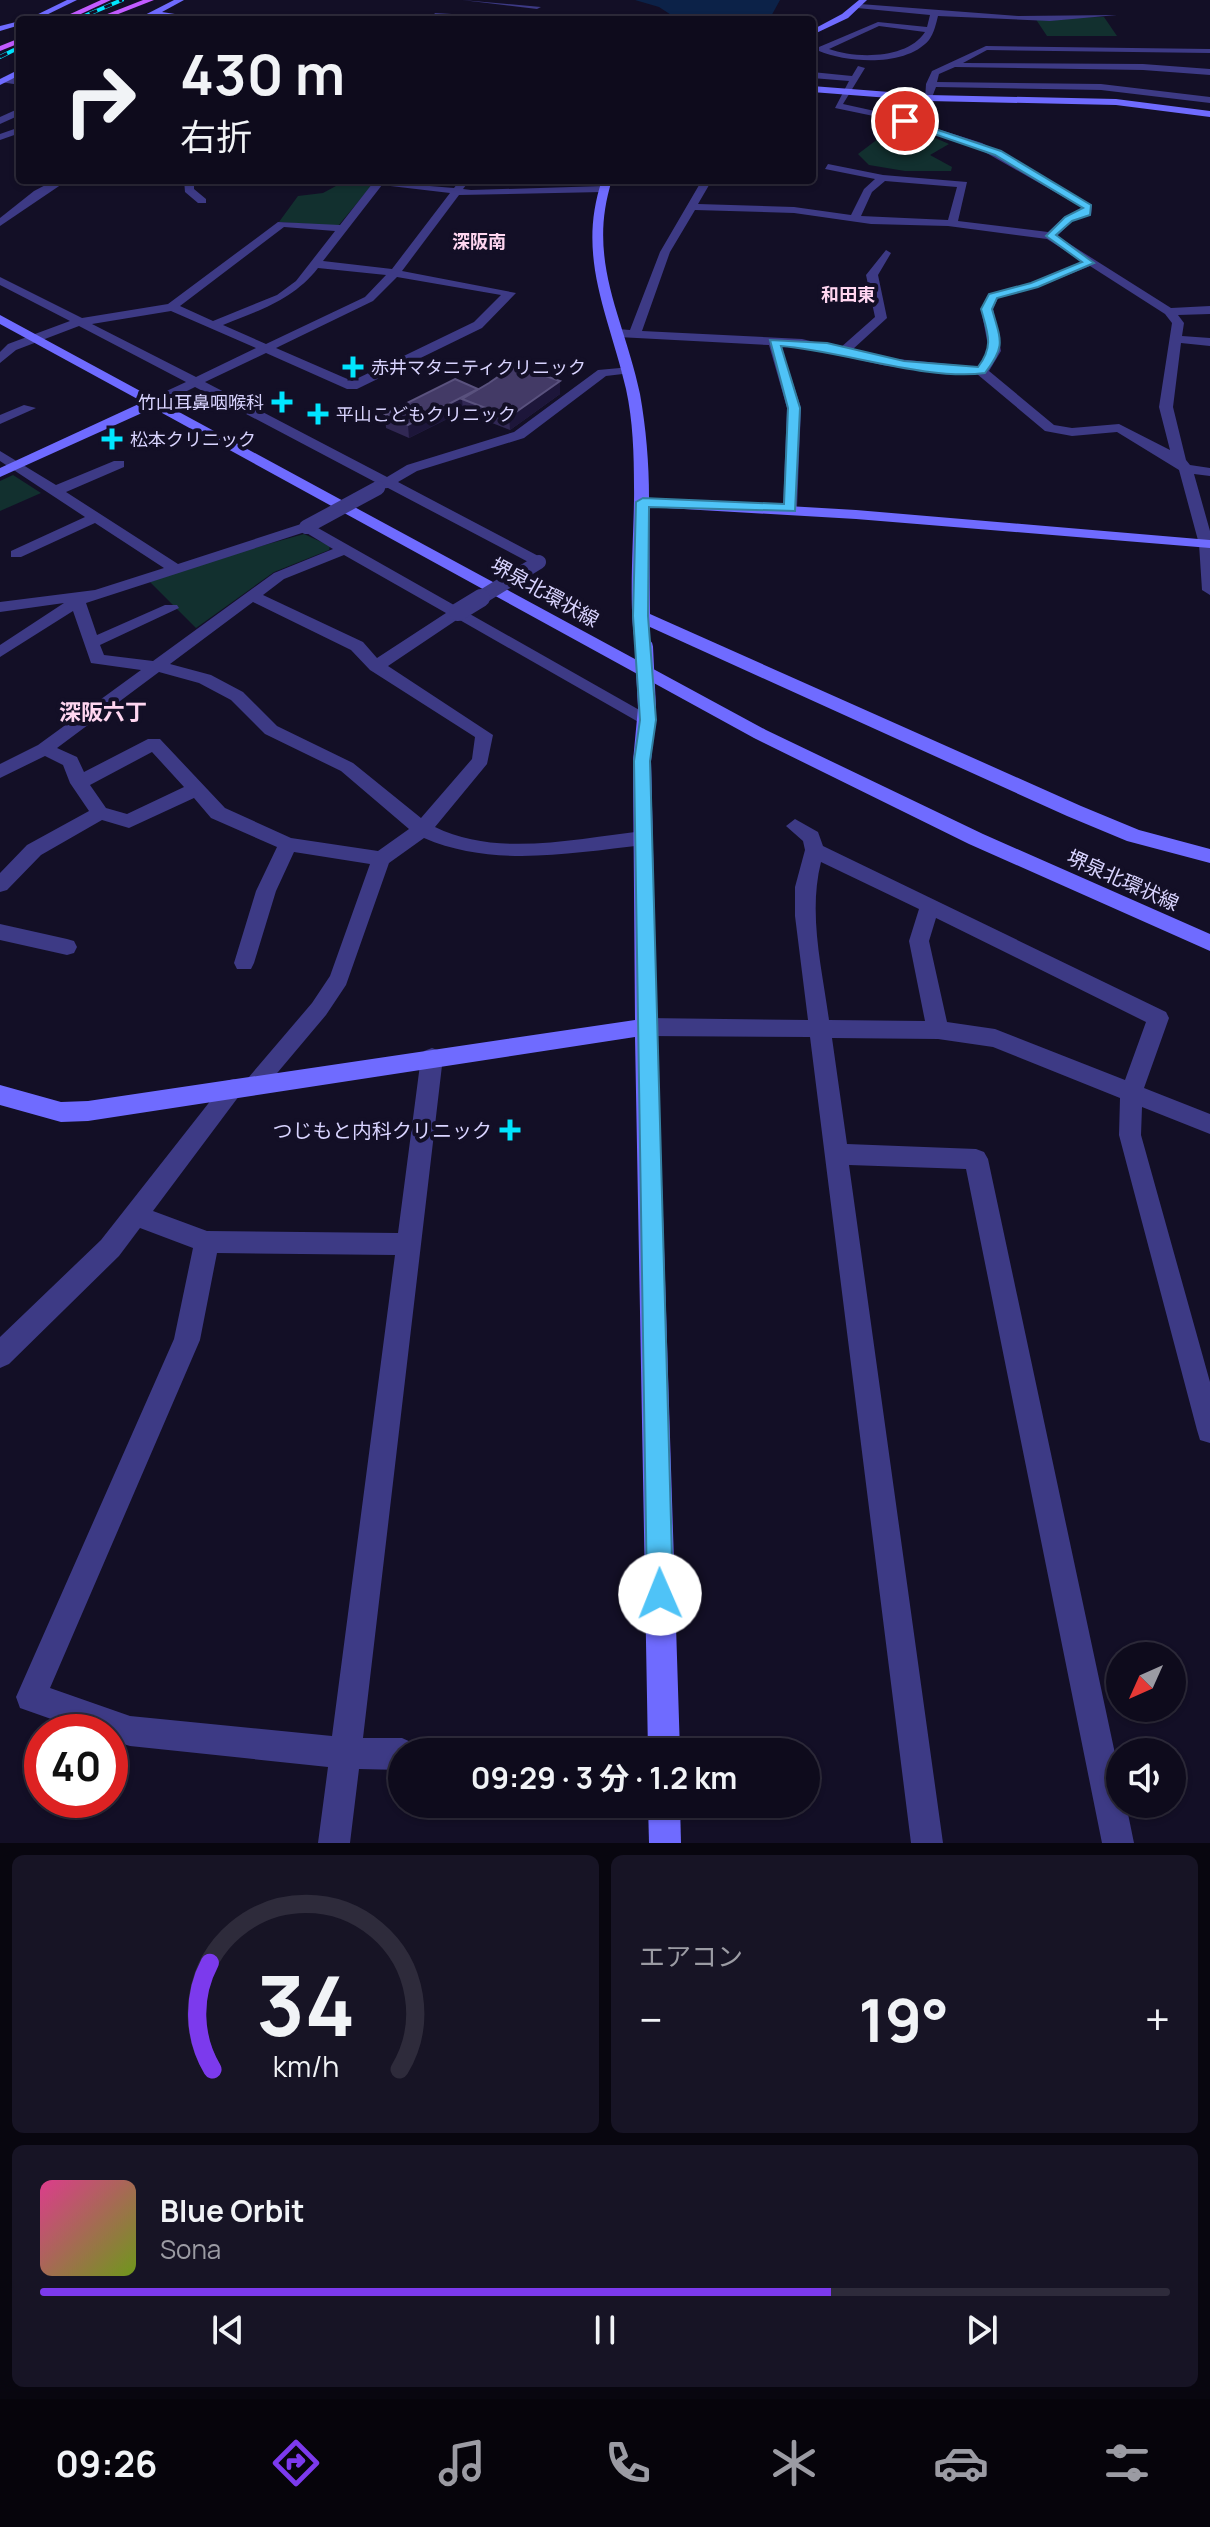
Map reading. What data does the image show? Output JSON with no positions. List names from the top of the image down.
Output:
{
  "streets": {
    "street": ["堺泉北環状線"]
  },
  "districts": ["深阪南", "和田東", "深阪六丁"],
  "places": {
    "health": [
      "赤井マタニティクリニック",
      "竹山耳鼻咽喉科",
      "平山こどもクリニック",
      "松本クリニック",
      "つじもと内科クリニック"
    ]
  },
  "north": "bottom left",
  "page": {
    "turn": ["430 m", "右折"],
    "limit": "40",
    "trip": "09:29 · 3 分 · 1.2 km",
    "tile": "エアコン",
    "heat": ["−", "19°", "+"],
    "song": ["Blue Orbit", "Sona"],
    "tabs": "09:26",
    "gauge": ["34", "km/h"]
  }
}
